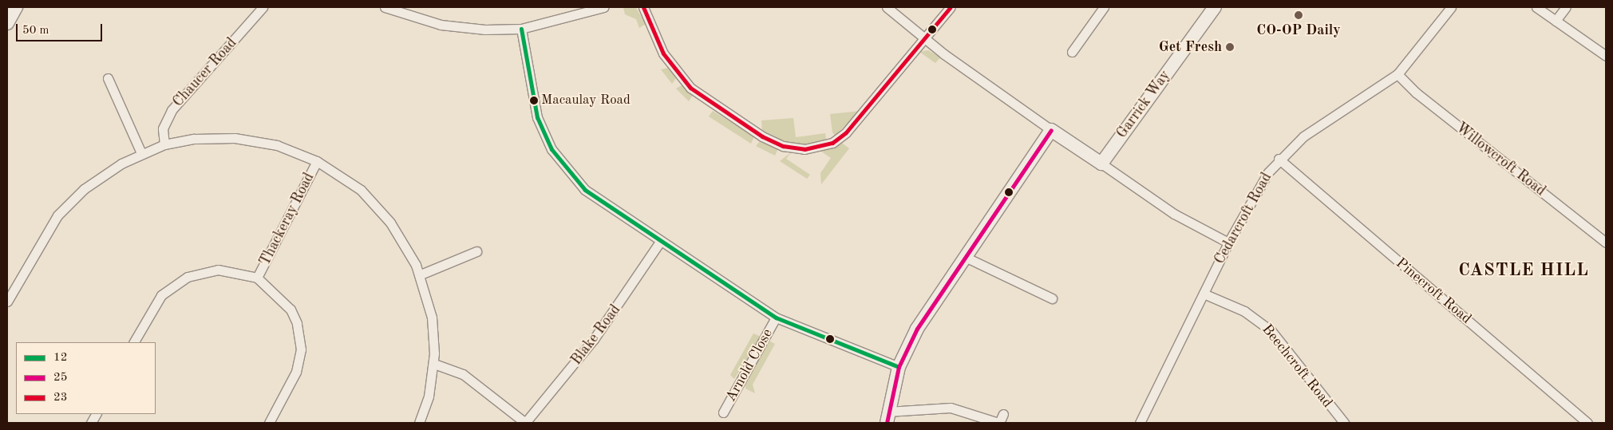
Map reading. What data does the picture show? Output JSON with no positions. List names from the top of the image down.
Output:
{
  "streets": {
    "street": [
      "Chaucer Road",
      "Garrick Way",
      "Willowcroft Road",
      "Cedarcroft Road",
      "Thackeray Road",
      "Pinecroft Road",
      "Blake Road",
      "Arnold Close",
      "Beechcroft Road"
    ]
  },
  "crossings": [
    ["Willowcroft Road", "Cedarcroft Road"],
    ["Cedarcroft Road", "Pinecroft Road"],
    ["Cedarcroft Road", "Beechcroft Road"]
  ],
  "districts": ["CASTLE HILL"],
  "places": ["CO-OP Daily", "Get Fresh", "Macaulay Road"],
  "lines": ["transit line 23", "transit line 12", "transit line 25"],
  "legend": ["12", "25", "23"],
  "scale_bar": "50 m"
}
